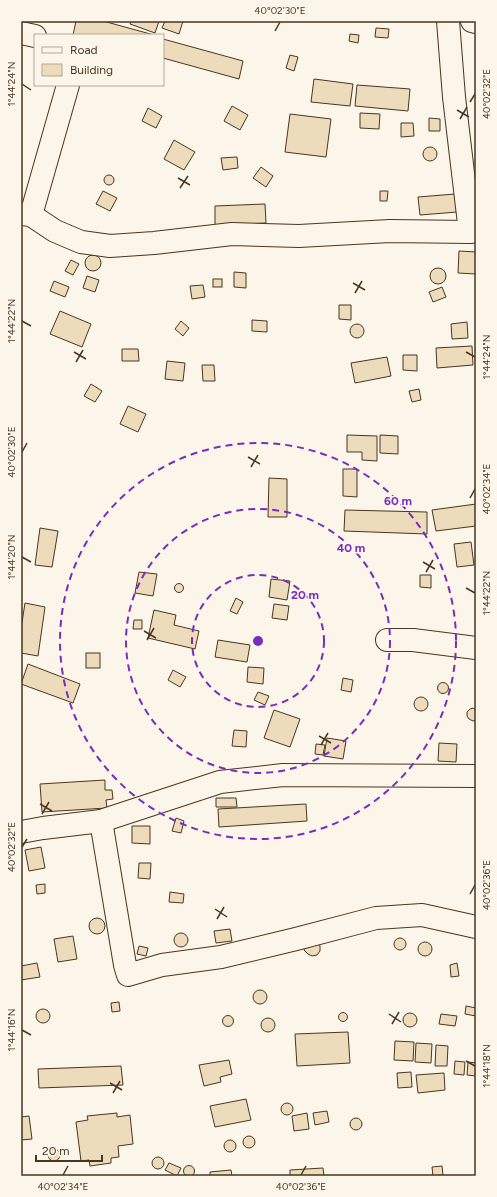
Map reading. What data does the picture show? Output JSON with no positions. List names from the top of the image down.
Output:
{
  "legend": ["Road", "Building"],
  "scale_bar": "20 m",
  "coordinates": [
    "40°02'30\"E",
    "1°44'24\"N",
    "40°02'32\"E",
    "1°44'22\"N",
    "40°02'34\"E",
    "1°44'20\"N",
    "40°02'36\"E",
    "1°44'16\"N",
    "1°44'18\"N"
  ],
  "rings": ["60 m", "40 m", "20 m"]
}
